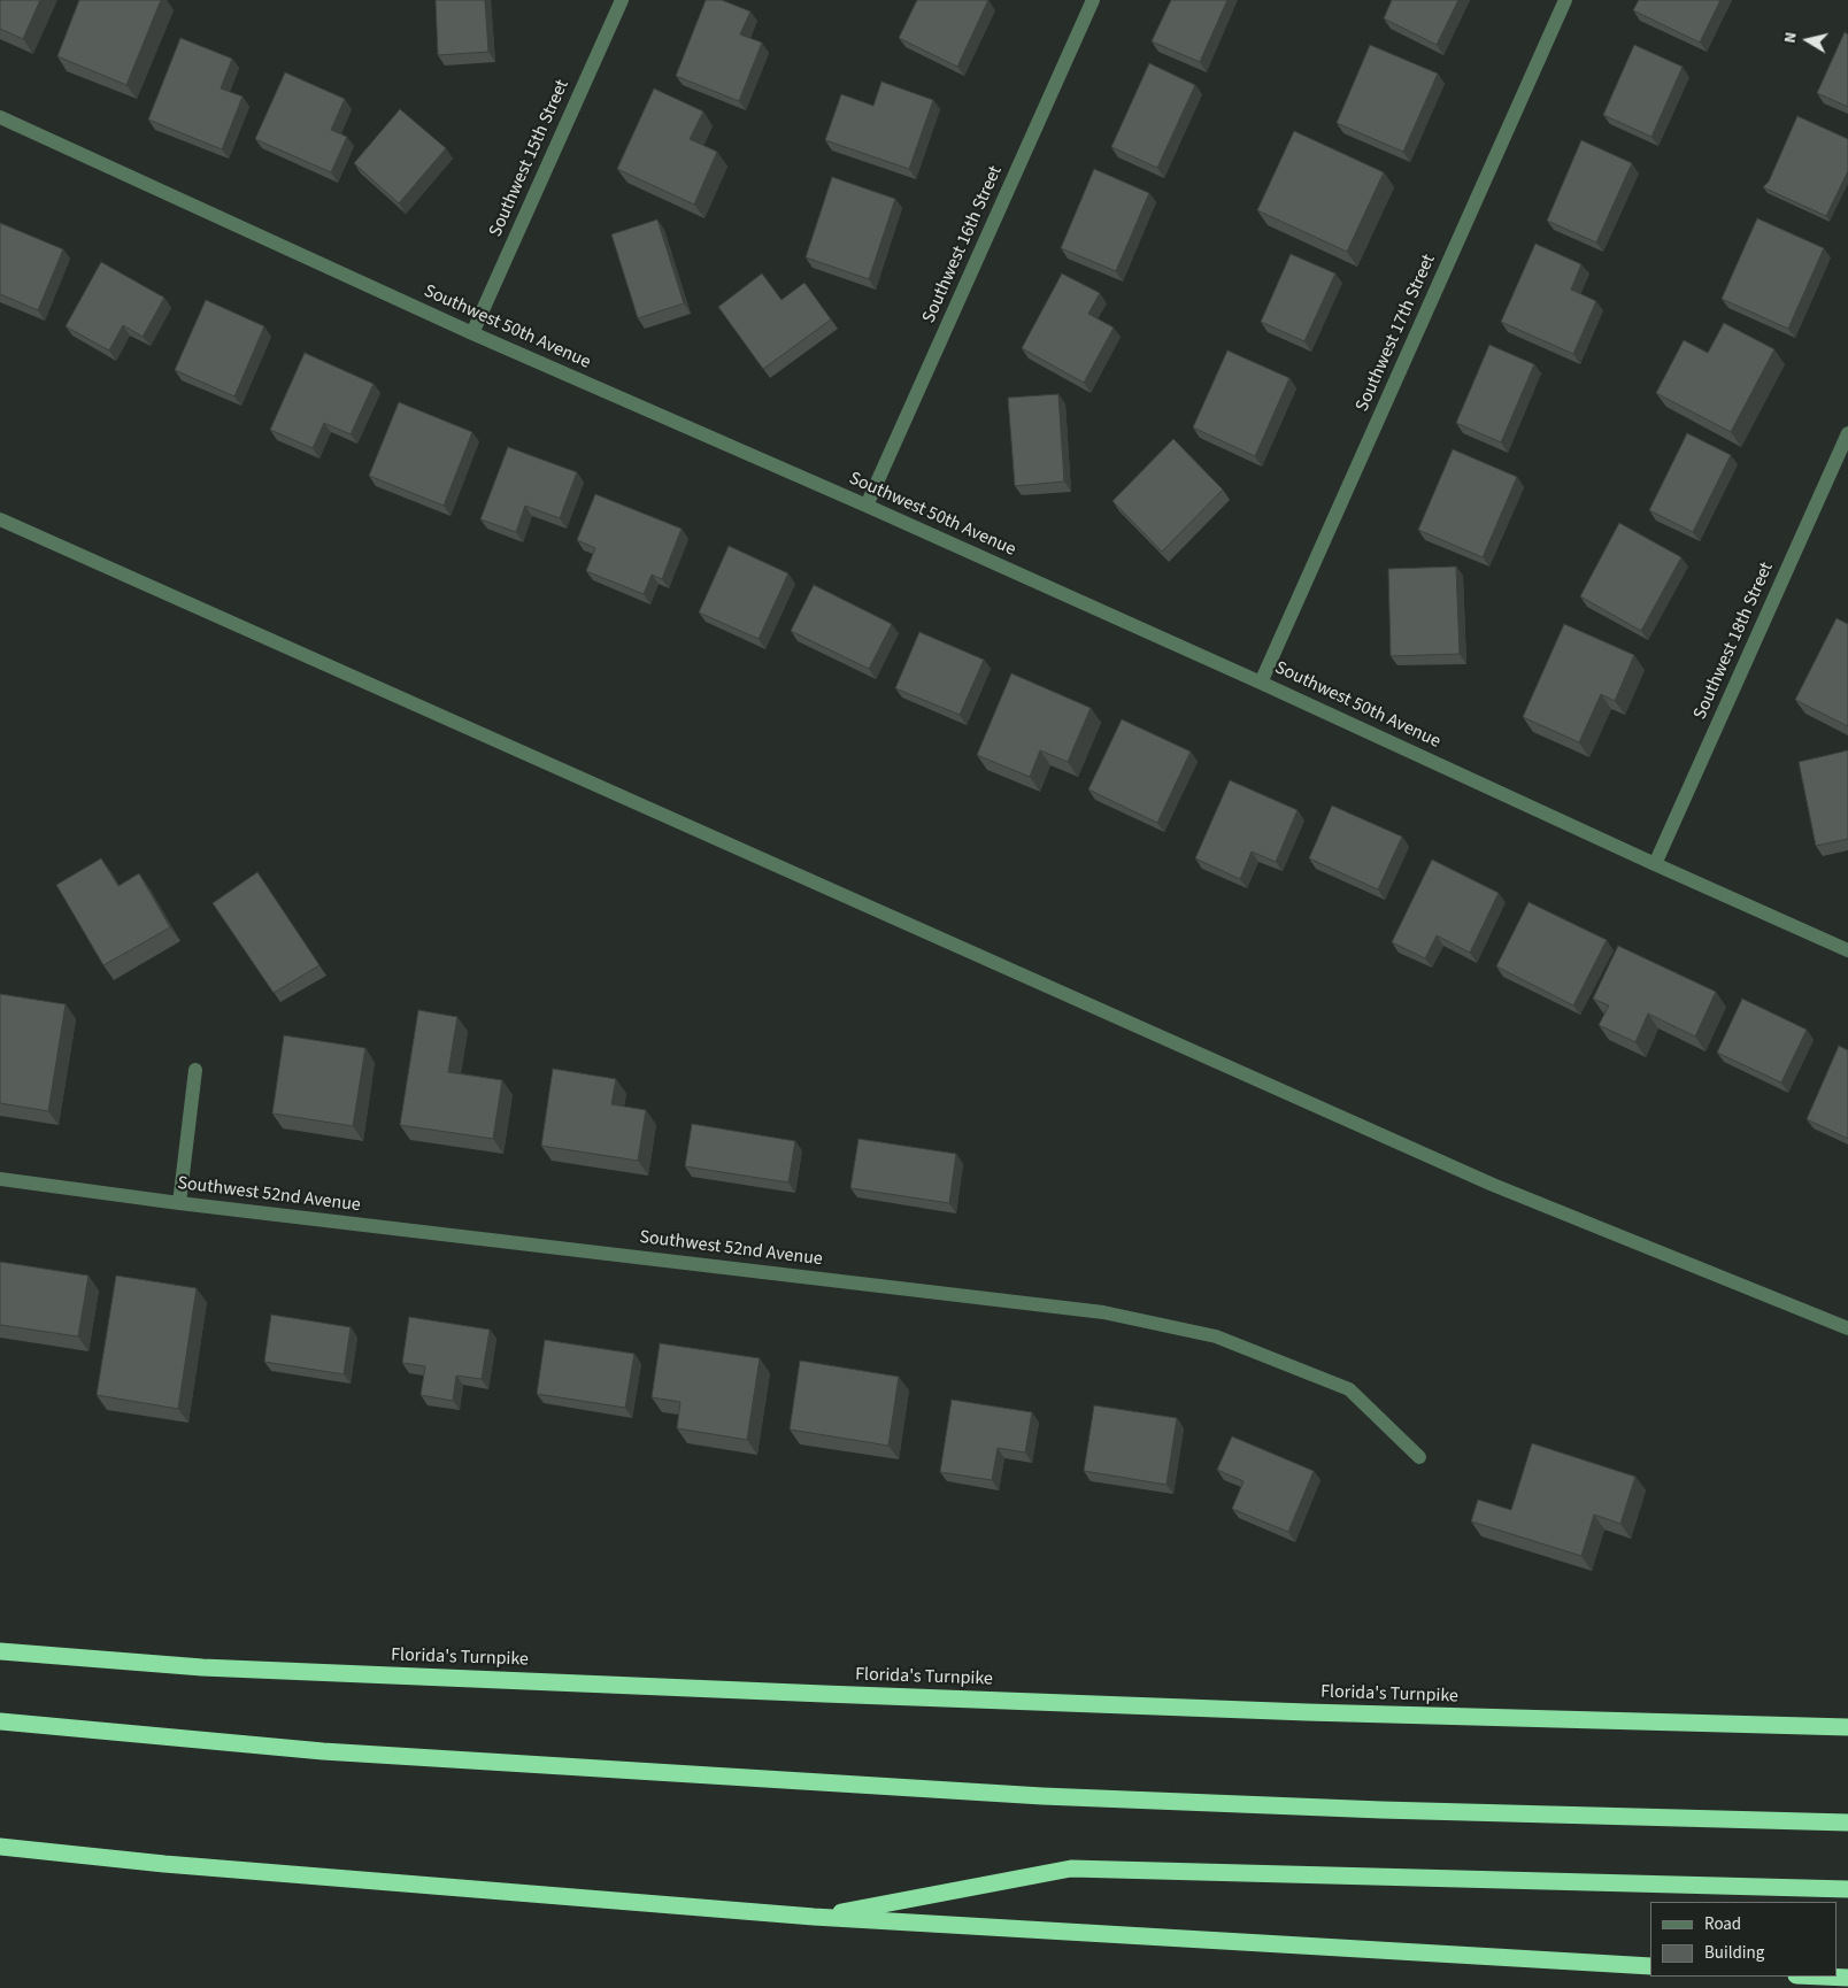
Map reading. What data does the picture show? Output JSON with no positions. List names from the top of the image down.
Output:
{
  "streets": {
    "highway": ["Florida's Turnpike"],
    "street": [
      "Southwest 15th Street",
      "Southwest 16th Street",
      "Southwest 50th Avenue",
      "Southwest 17th Street",
      "Southwest 18th Street",
      "Southwest 52nd Avenue"
    ]
  },
  "crossings": [
    ["Southwest 15th Street", "Southwest 50th Avenue"],
    ["Southwest 16th Street", "Southwest 50th Avenue"],
    ["Southwest 50th Avenue", "Southwest 17th Street"],
    ["Southwest 50th Avenue", "Southwest 18th Street"]
  ],
  "legend": ["Road", "Building"],
  "north": "left"
}
